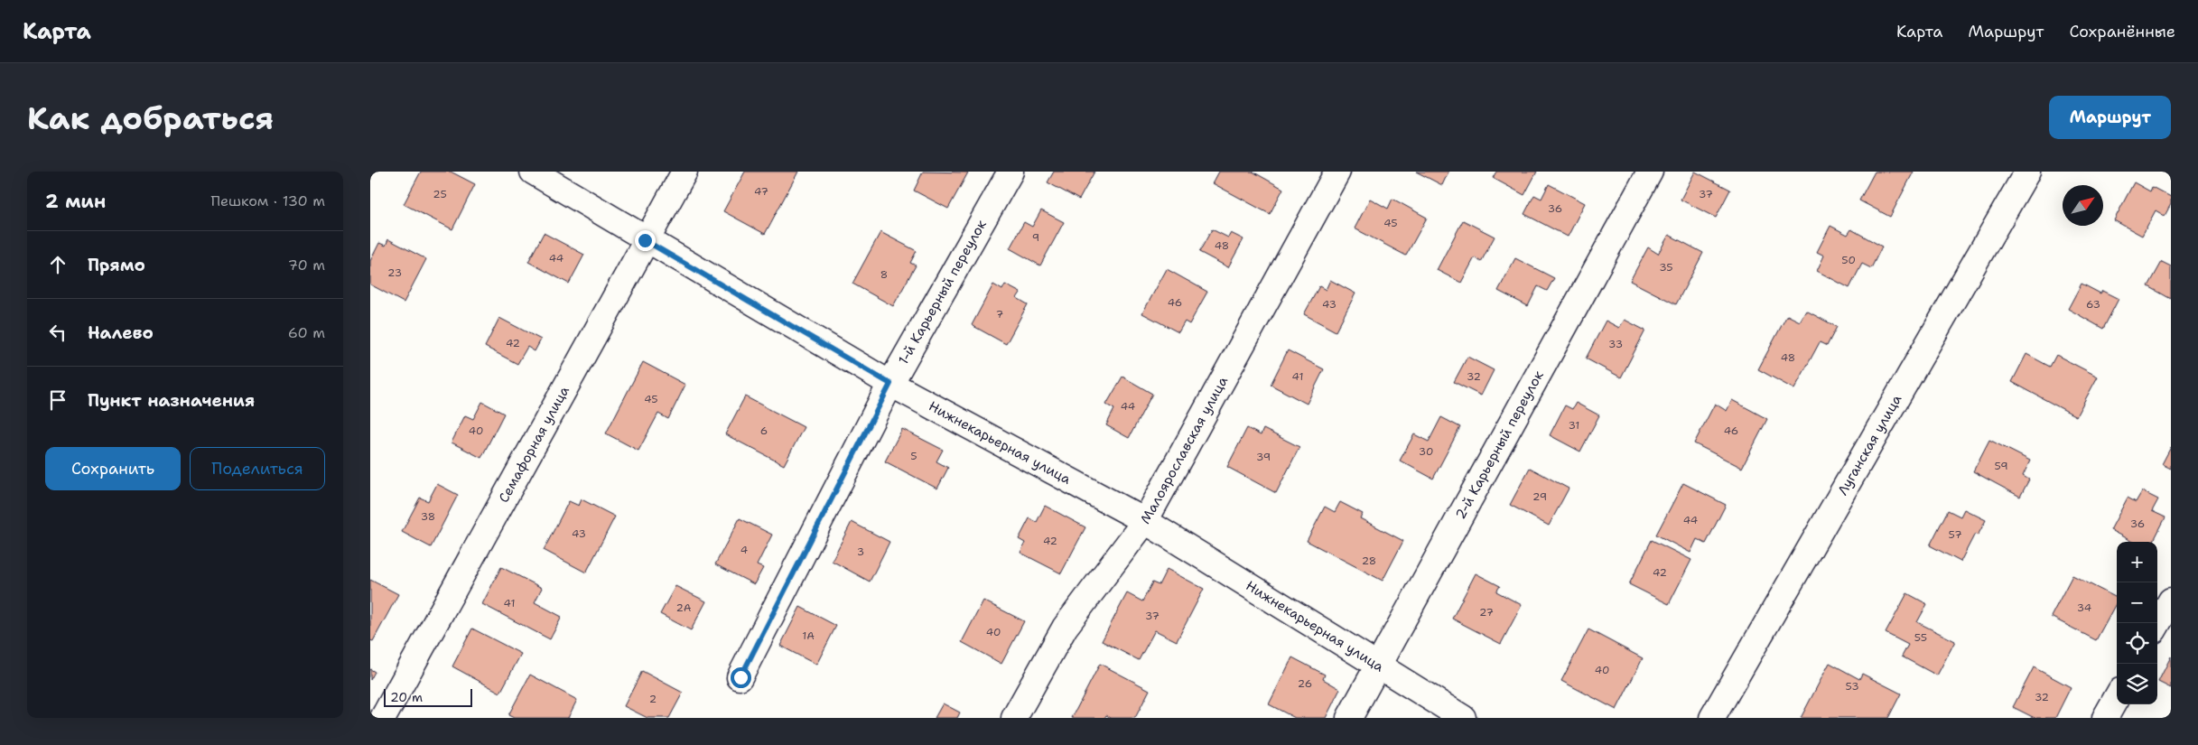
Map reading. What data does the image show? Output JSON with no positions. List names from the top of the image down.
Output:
{
  "streets": {
    "street": [
      "1-й Карьерный переулок",
      "Нижнекарьерная улица",
      "Семафорная улица",
      "2-й Карьерный переулок",
      "Луганская улица",
      "Малоярославская улица"
    ]
  },
  "crossings": [
    ["1-й Карьерный переулок", "Нижнекарьерная улица"],
    ["Нижнекарьерная улица", "Семафорная улица"],
    ["Нижнекарьерная улица", "2-й Карьерный переулок"],
    ["Нижнекарьерная улица", "Малоярославская улица"]
  ],
  "house_numbers": [
    "47",
    "25",
    "37",
    "36",
    "45",
    "9",
    "48",
    "44",
    "50",
    "35",
    "23",
    "8",
    "46",
    "43",
    "63",
    "7",
    "42",
    "33",
    "48",
    "41",
    "32",
    "45",
    "44",
    "31",
    "40",
    "6",
    "46",
    "30",
    "5",
    "39",
    "59",
    "29",
    "38",
    "44",
    "36",
    "43",
    "57",
    "42",
    "4",
    "3",
    "28",
    "42",
    "41",
    "2А",
    "34",
    "27",
    "37",
    "40",
    "1А",
    "55",
    "40",
    "26",
    "53",
    "32",
    "2"
  ],
  "scale_bar": "20 m",
  "north": "top right",
  "page": {
    "header": "Карта",
    "nav": ["Карта", "Маршрут", "Сохранённые"],
    "buttons": [
      "Маршрут",
      ["Сохранить", "Поделиться"]
    ],
    "title": "Как добраться",
    "heading": ["2 мин", "Пешком · 130 m"],
    "list": [
      ["Прямо", "70 m"],
      ["Налево", "60 m"],
      "Пункт назначения"
    ],
    "map_buttons": ["+", "−"],
    "scale": "20 m"
  }
}
